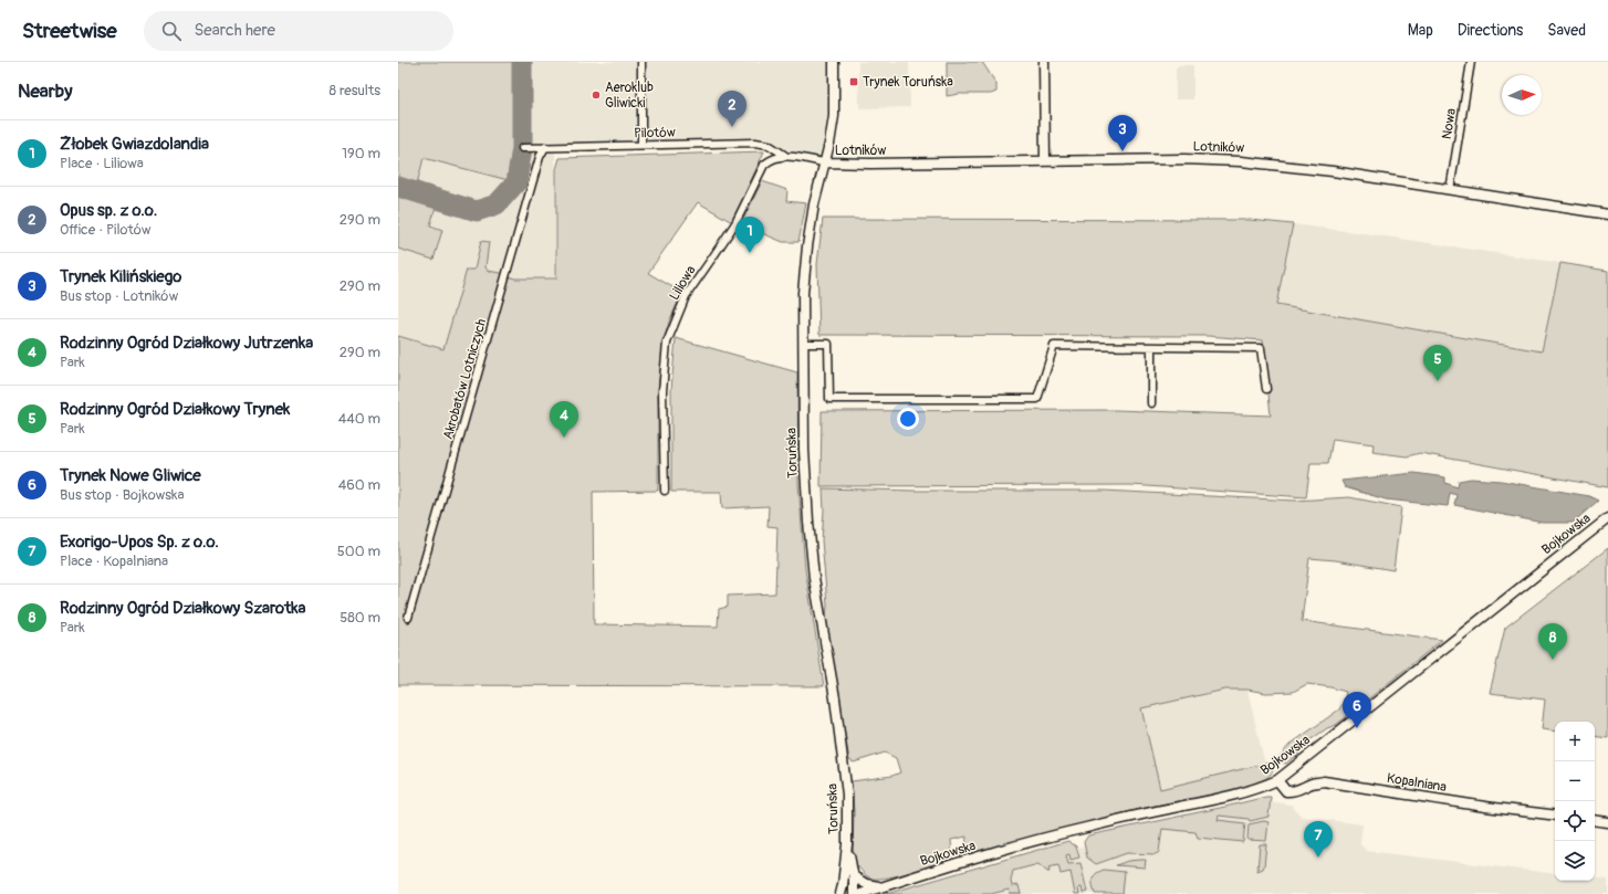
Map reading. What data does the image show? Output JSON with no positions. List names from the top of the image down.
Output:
{
  "streets": {
    "street": [
      "Nowa",
      "Pilotów",
      "Lotników",
      "Liliowa",
      "Akrobatów Lotniczych",
      "Toruńska",
      "Bojkowska",
      "Kopalniana"
    ]
  },
  "crossings": [
    ["Nowa", "Lotników"],
    ["Pilotów", "Liliowa"],
    ["Pilotów", "Akrobatów Lotniczych"],
    ["Lotników", "Toruńska"],
    ["Bojkowska", "Kopalniana"]
  ],
  "places": {
    "transit": ["Trynek Toruńska"],
    "other": ["Aeroklub Gliwicki"]
  },
  "north": "right",
  "page": {
    "header": "Streetwise",
    "search": "Search here",
    "nav": ["Map", "Directions", "Saved"],
    "heading": ["Nearby", "8 results"],
    "pins": [
      "2",
      "3",
      "1",
      "5",
      "4",
      "8",
      "6",
      "7"
    ],
    "list": [
      {
        "mark": "1",
        "name": "Żłobek Gwiazdolandia",
        "note": "Place · Liliowa",
        "value": "190 m"
      },
      {
        "mark": "2",
        "name": "Opus sp. z o.o.",
        "note": "Office · Pilotów",
        "value": "290 m"
      },
      {
        "mark": "3",
        "name": "Trynek Kilińskiego",
        "note": "Bus stop · Lotników",
        "value": "290 m"
      },
      {
        "mark": "4",
        "name": "Rodzinny Ogród Działkowy Jutrzenka",
        "note": "Park",
        "value": "290 m"
      },
      {
        "mark": "5",
        "name": "Rodzinny Ogród Działkowy Trynek",
        "note": "Park",
        "value": "440 m"
      },
      {
        "mark": "6",
        "name": "Trynek Nowe Gliwice",
        "note": "Bus stop · Bojkowska",
        "value": "460 m"
      },
      {
        "mark": "7",
        "name": "Exorigo-Upos Sp. z o.o.",
        "note": "Place · Kopalniana",
        "value": "500 m"
      },
      {
        "mark": "8",
        "name": "Rodzinny Ogród Działkowy Szarotka",
        "note": "Park",
        "value": "580 m"
      }
    ],
    "map_buttons": ["+", "−"]
  }
}
